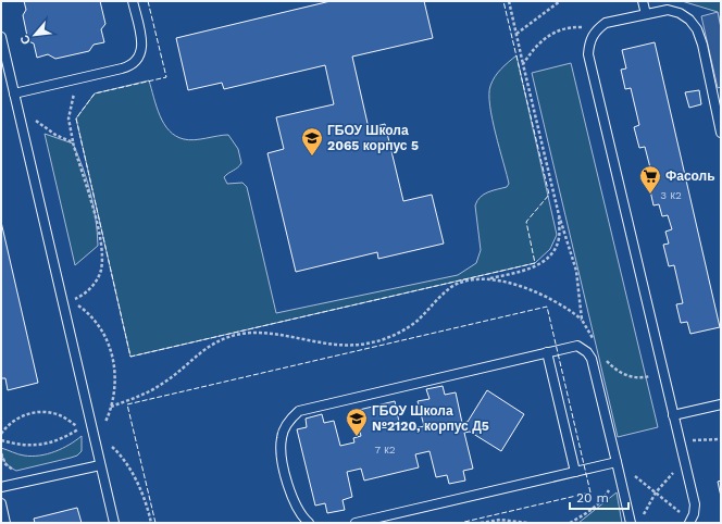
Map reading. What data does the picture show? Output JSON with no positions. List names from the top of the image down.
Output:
{
  "places": {
    "school or university": ["ГБОУ Школа 2065 корпус 5", "ГБОУ Школа №2120, корпус Д5"],
    "supermarket": ["Фасоль"]
  },
  "house_numbers": ["3 к2", "7 к2"],
  "scale_bar": "20 m",
  "north": "bottom left"
}
